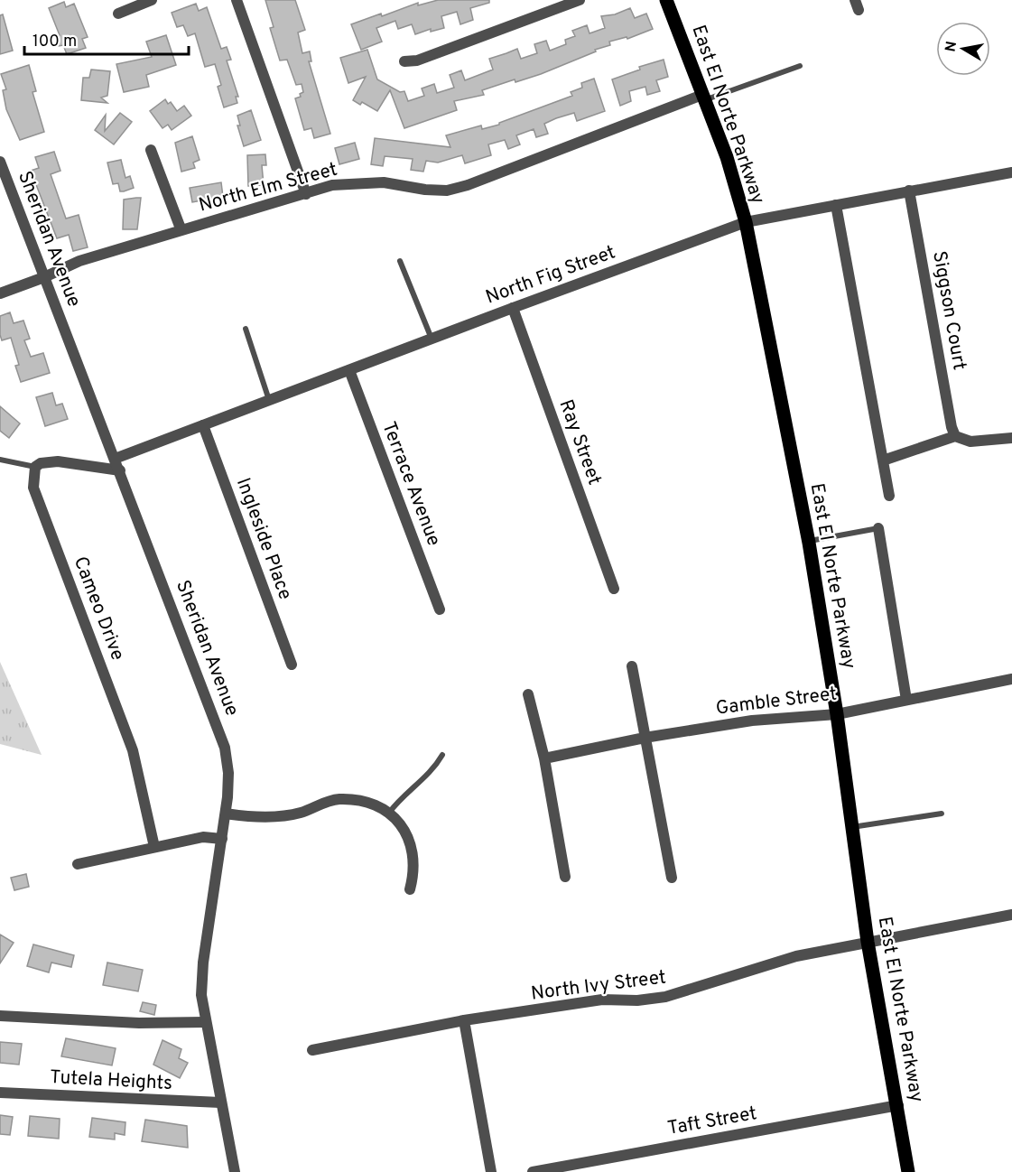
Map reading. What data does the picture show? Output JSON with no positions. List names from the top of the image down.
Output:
{
  "streets": {
    "main road": ["East El Norte Parkway"],
    "street": [
      "North Elm Street",
      "Sheridan Avenue",
      "North Fig Street",
      "Siggson Court",
      "Ray Street",
      "Terrace Avenue",
      "Ingleside Place",
      "Cameo Drive",
      "Gamble Street",
      "North Ivy Street",
      "Tutela Heights",
      "Taft Street"
    ]
  },
  "crossings": [
    ["East El Norte Parkway", "North Elm Street"],
    ["East El Norte Parkway", "North Fig Street"],
    ["East El Norte Parkway", "Gamble Street"],
    ["East El Norte Parkway", "North Ivy Street"],
    ["East El Norte Parkway", "Taft Street"],
    ["North Elm Street", "Sheridan Avenue"],
    ["Sheridan Avenue", "North Fig Street"],
    ["Sheridan Avenue", "Tutela Heights"],
    ["North Fig Street", "Siggson Court"],
    ["North Fig Street", "Ray Street"],
    ["North Fig Street", "Terrace Avenue"],
    ["North Fig Street", "Ingleside Place"]
  ],
  "scale_bar": "100 m",
  "north": "left"
}
